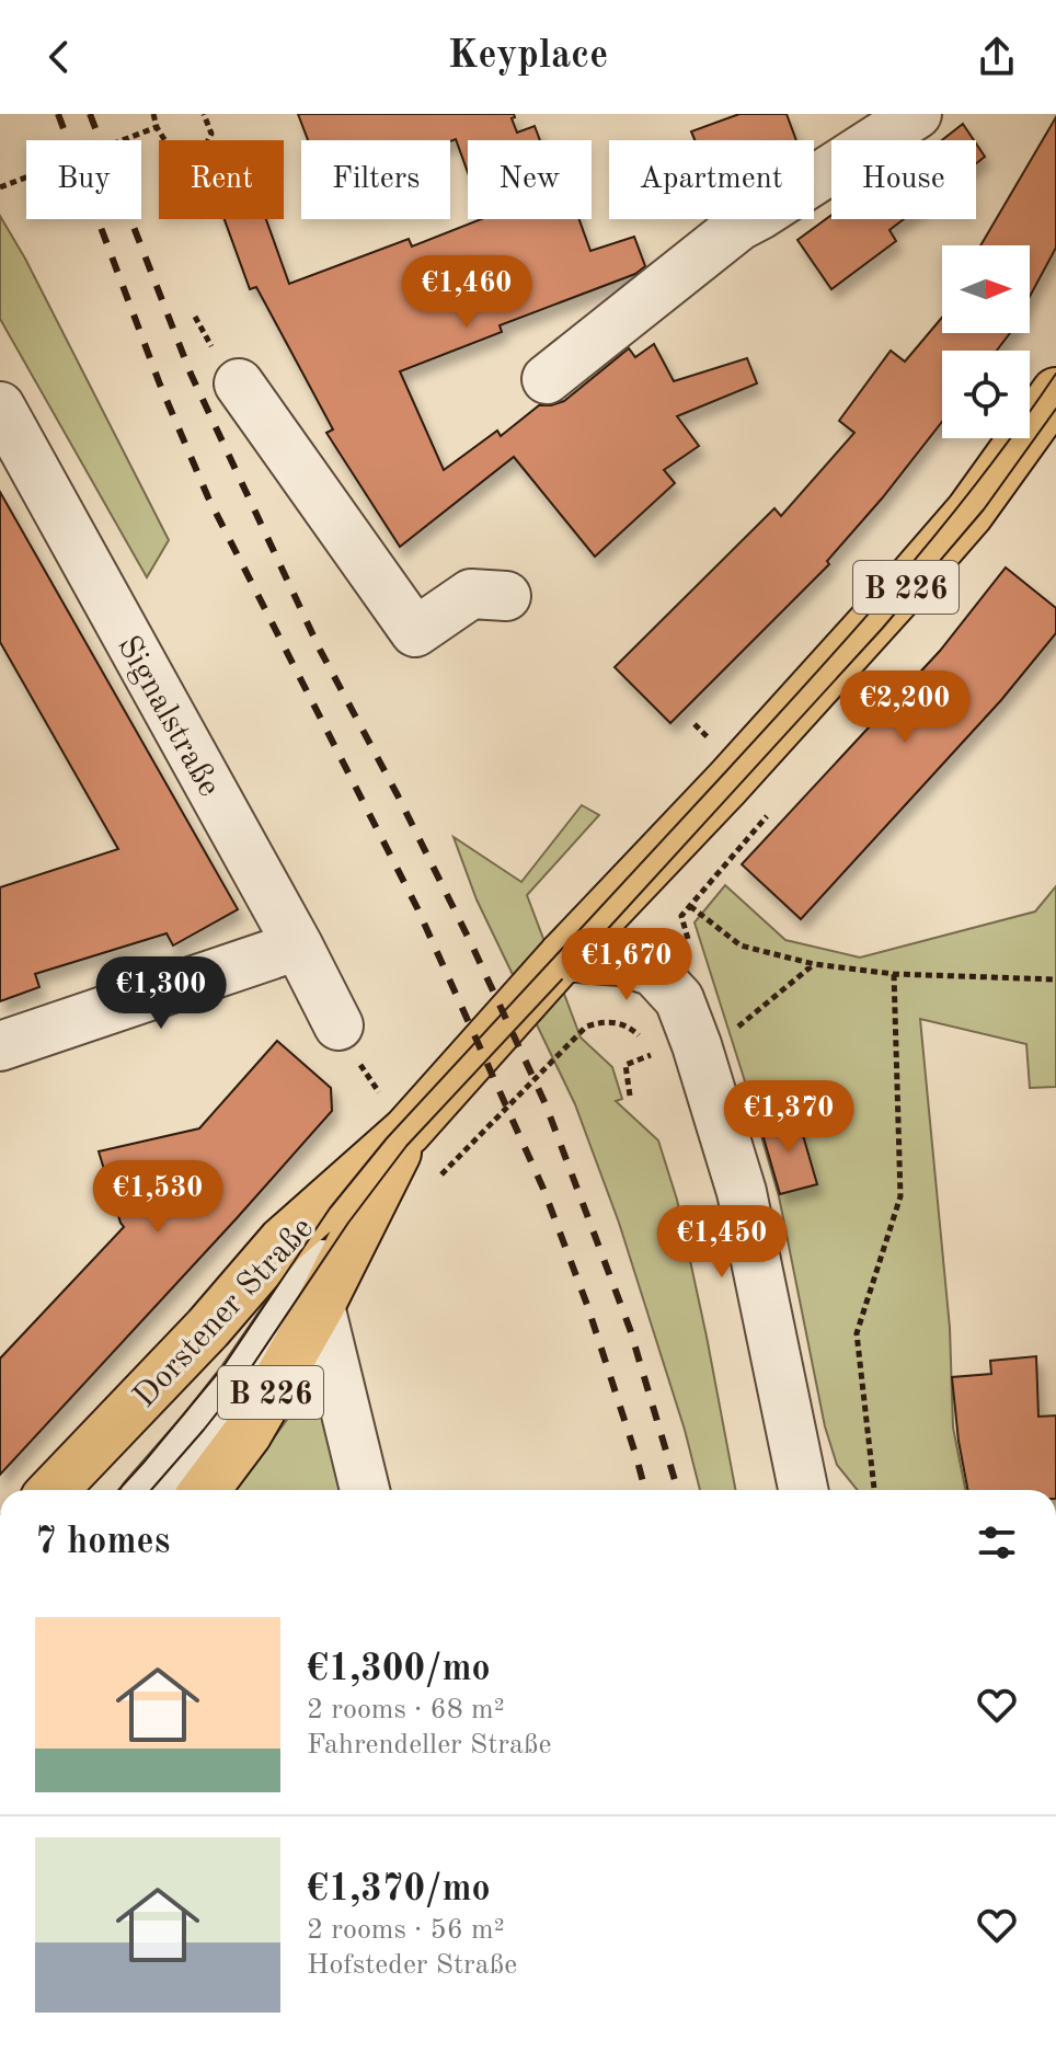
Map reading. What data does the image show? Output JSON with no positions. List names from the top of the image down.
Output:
{
  "streets": {
    "main road": ["B 226", "Dorstener Straße"],
    "street": ["Signalstraße"]
  },
  "north": "right",
  "page": {
    "header": "Keyplace",
    "chip": [
      "Buy",
      "Rent",
      "Filters",
      "New",
      "Apartment",
      "House"
    ],
    "price": [
      "€1,460",
      "€2,200",
      "€1,670",
      "€1,300",
      "€1,370",
      "€1,530",
      "€1,450"
    ],
    "heading": "7 homes",
    "list": [
      {
        "name": "€1,300/mo",
        "note": "2 rooms · 68 m² · Fahrendeller Straße"
      },
      {
        "name": "€1,370/mo",
        "note": "2 rooms · 56 m² · Hofsteder Straße"
      }
    ]
  }
}
